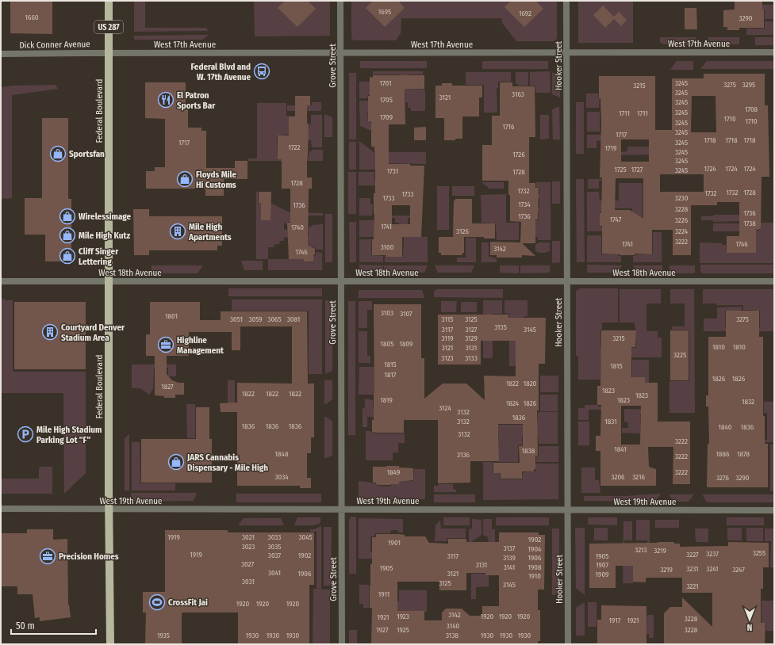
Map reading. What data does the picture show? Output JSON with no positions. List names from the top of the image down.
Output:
{
  "streets": {
    "main road": ["US 287", "Federal Boulevard"],
    "street": [
      "West 17th Avenue",
      "Dick Conner Avenue",
      "Grove Street",
      "Hooker Street",
      "West 18th Avenue",
      "West 19th Avenue"
    ]
  },
  "crossings": [
    ["US 287", "West 17th Avenue"],
    ["US 287", "Dick Conner Avenue"],
    ["US 287", "Federal Boulevard"],
    ["West 17th Avenue", "Dick Conner Avenue"],
    ["West 17th Avenue", "Grove Street"],
    ["West 17th Avenue", "Hooker Street"],
    ["West 17th Avenue", "Federal Boulevard"],
    ["Dick Conner Avenue", "Federal Boulevard"],
    ["Grove Street", "West 18th Avenue"],
    ["Grove Street", "West 19th Avenue"],
    ["Hooker Street", "West 18th Avenue"],
    ["Hooker Street", "West 19th Avenue"],
    ["Federal Boulevard", "West 18th Avenue"],
    ["Federal Boulevard", "West 19th Avenue"]
  ],
  "places": {
    "bus stop": ["Federal Blvd and W. 17th Avenue"],
    "restaurant": ["El Patron Sports Bar"],
    "shop": [
      "Sportsfan",
      "Floyds Mile Hi Customs",
      "Wirelessimage",
      "Mile High Kutz",
      "Cliff Singer Lettering",
      "JARS Cannabis Dispensary - Mile High"
    ],
    "building": ["Mile High Apartments", "Courtyard Denver Stadium Area"],
    "office": ["Highline Management", "Precision Homes"],
    "parking": ["Mile High Stadium Parking Lot \"F\""],
    "sports": ["CrossFit Jai"]
  },
  "house_numbers": [
    "1695",
    "1692",
    "1660",
    "3290",
    "1701",
    "3245",
    "3275",
    "3295",
    "3215",
    "3245",
    "3163",
    "3121",
    "1705",
    "3245",
    "1708",
    "3245",
    "1711",
    "1711",
    "1709",
    "1710",
    "1710",
    "3245",
    "1716",
    "3245",
    "1717",
    "1718",
    "1718",
    "1718",
    "1717",
    "3245",
    "1722",
    "1719",
    "3245",
    "1726",
    "3245",
    "1724",
    "1724",
    "1724",
    "1725",
    "1727",
    "3245",
    "1731",
    "1728",
    "1728",
    "1732",
    "1732",
    "1728",
    "1732",
    "1733",
    "1733",
    "3230",
    "1734",
    "1736",
    "3228",
    "1736",
    "1736",
    "1747",
    "3226",
    "1738",
    "1741",
    "1740",
    "3126",
    "3224",
    "3222",
    "1741",
    "1746",
    "3100",
    "3142",
    "1746",
    "3103",
    "3107",
    "1801",
    "3051",
    "3059",
    "3065",
    "3081",
    "3115",
    "3125",
    "3275",
    "3135",
    "3117",
    "3127",
    "3145",
    "3119",
    "3129",
    "3215",
    "1805",
    "1809",
    "1810",
    "1810",
    "3121",
    "3131",
    "3225",
    "3123",
    "3133",
    "1815",
    "1815",
    "1817",
    "1826",
    "1826",
    "1822",
    "1820",
    "1827",
    "1823",
    "1822",
    "1822",
    "1822",
    "1823",
    "1819",
    "1823",
    "1832",
    "1824",
    "1826",
    "3124",
    "3132",
    "1836",
    "3132",
    "1831",
    "1836",
    "1836",
    "1836",
    "1840",
    "1836",
    "3132",
    "3222",
    "1841",
    "1838",
    "1848",
    "1886",
    "1878",
    "3136",
    "3222",
    "1849",
    "3222",
    "3034",
    "3206",
    "3216",
    "3276",
    "3290",
    "1919",
    "3021",
    "3033",
    "3045",
    "1902",
    "1901",
    "3023",
    "3035",
    "3137",
    "1904",
    "3213",
    "3219",
    "3255",
    "3237",
    "1919",
    "3227",
    "3037",
    "1902",
    "3117",
    "1905",
    "3139",
    "1906",
    "3027",
    "3131",
    "1907",
    "3141",
    "1908",
    "1905",
    "3231",
    "3241",
    "3219",
    "3247",
    "3041",
    "1906",
    "3121",
    "1909",
    "1910",
    "3031",
    "3125",
    "3145",
    "3221",
    "1911",
    "1920",
    "1920",
    "1920",
    "3142",
    "1923",
    "1920",
    "1920",
    "1920",
    "1921",
    "3228",
    "1917",
    "1921",
    "3140",
    "1927",
    "1925",
    "3228",
    "1935",
    "1930",
    "1930",
    "1930",
    "3138",
    "1930",
    "1930",
    "1930"
  ],
  "scale_bar": "50 m",
  "north": "bottom"
}
